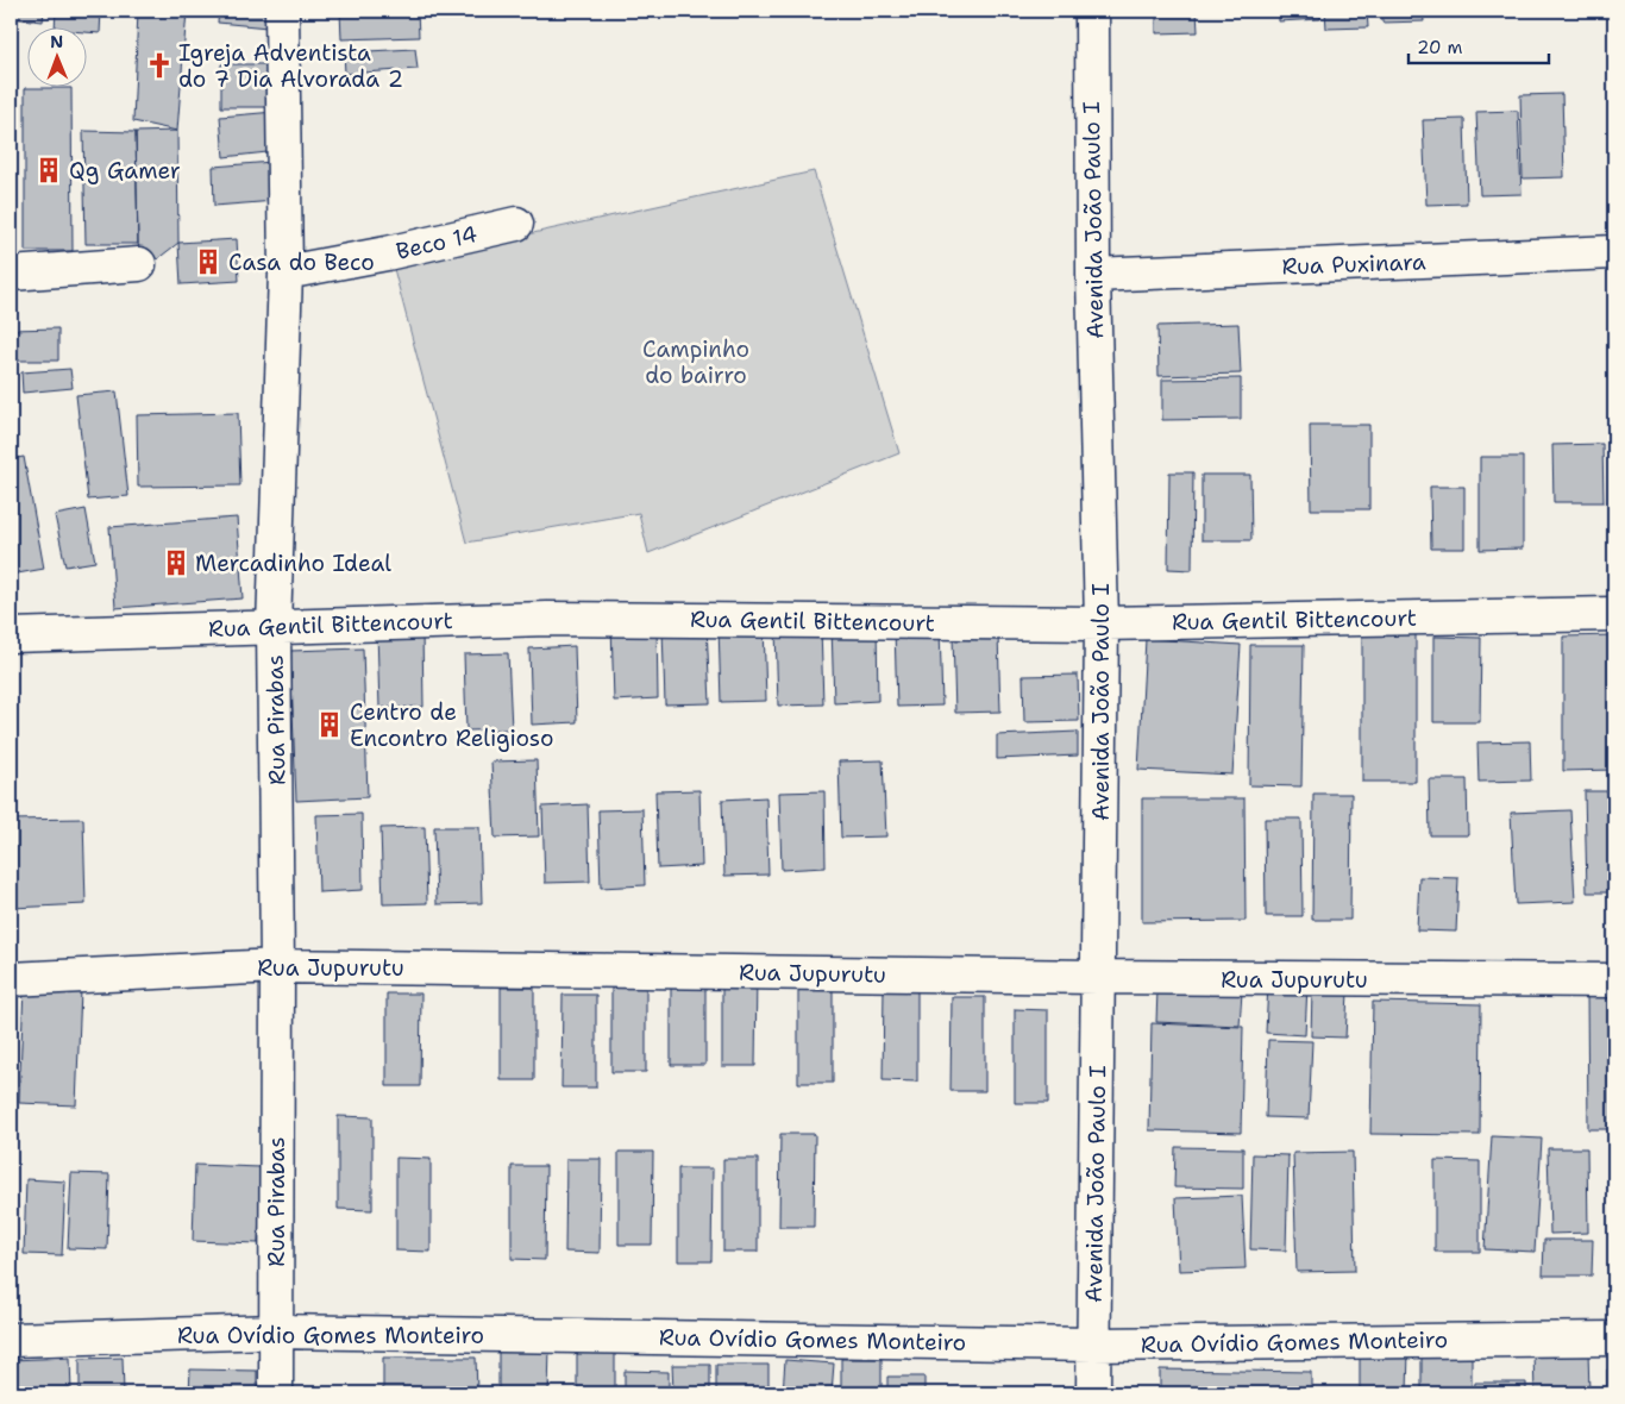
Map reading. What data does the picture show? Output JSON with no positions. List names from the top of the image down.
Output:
{
  "streets": {
    "street": [
      "Avenida João Paulo I",
      "Beco 14",
      "Rua Puxinara",
      "Rua Gentil Bittencourt",
      "Rua Pirabas",
      "Rua Jupurutu",
      "Rua Ovídio Gomes Monteiro"
    ]
  },
  "crossings": [
    ["Avenida João Paulo I", "Rua Puxinara"],
    ["Avenida João Paulo I", "Rua Gentil Bittencourt"],
    ["Avenida João Paulo I", "Rua Jupurutu"],
    ["Avenida João Paulo I", "Rua Ovídio Gomes Monteiro"],
    ["Beco 14", "Rua Pirabas"],
    ["Rua Gentil Bittencourt", "Rua Pirabas"],
    ["Rua Pirabas", "Rua Jupurutu"],
    ["Rua Pirabas", "Rua Ovídio Gomes Monteiro"]
  ],
  "parks": ["Campinho do bairro"],
  "places": {
    "church": ["Igreja Adventista do 7 Dia Alvorada 2"],
    "building": [
      "Qg Gamer",
      "Casa do Beco",
      "Mercadinho Ideal",
      "Centro de Encontro Religioso"
    ]
  },
  "scale_bar": "20 m",
  "north": "top"
}
